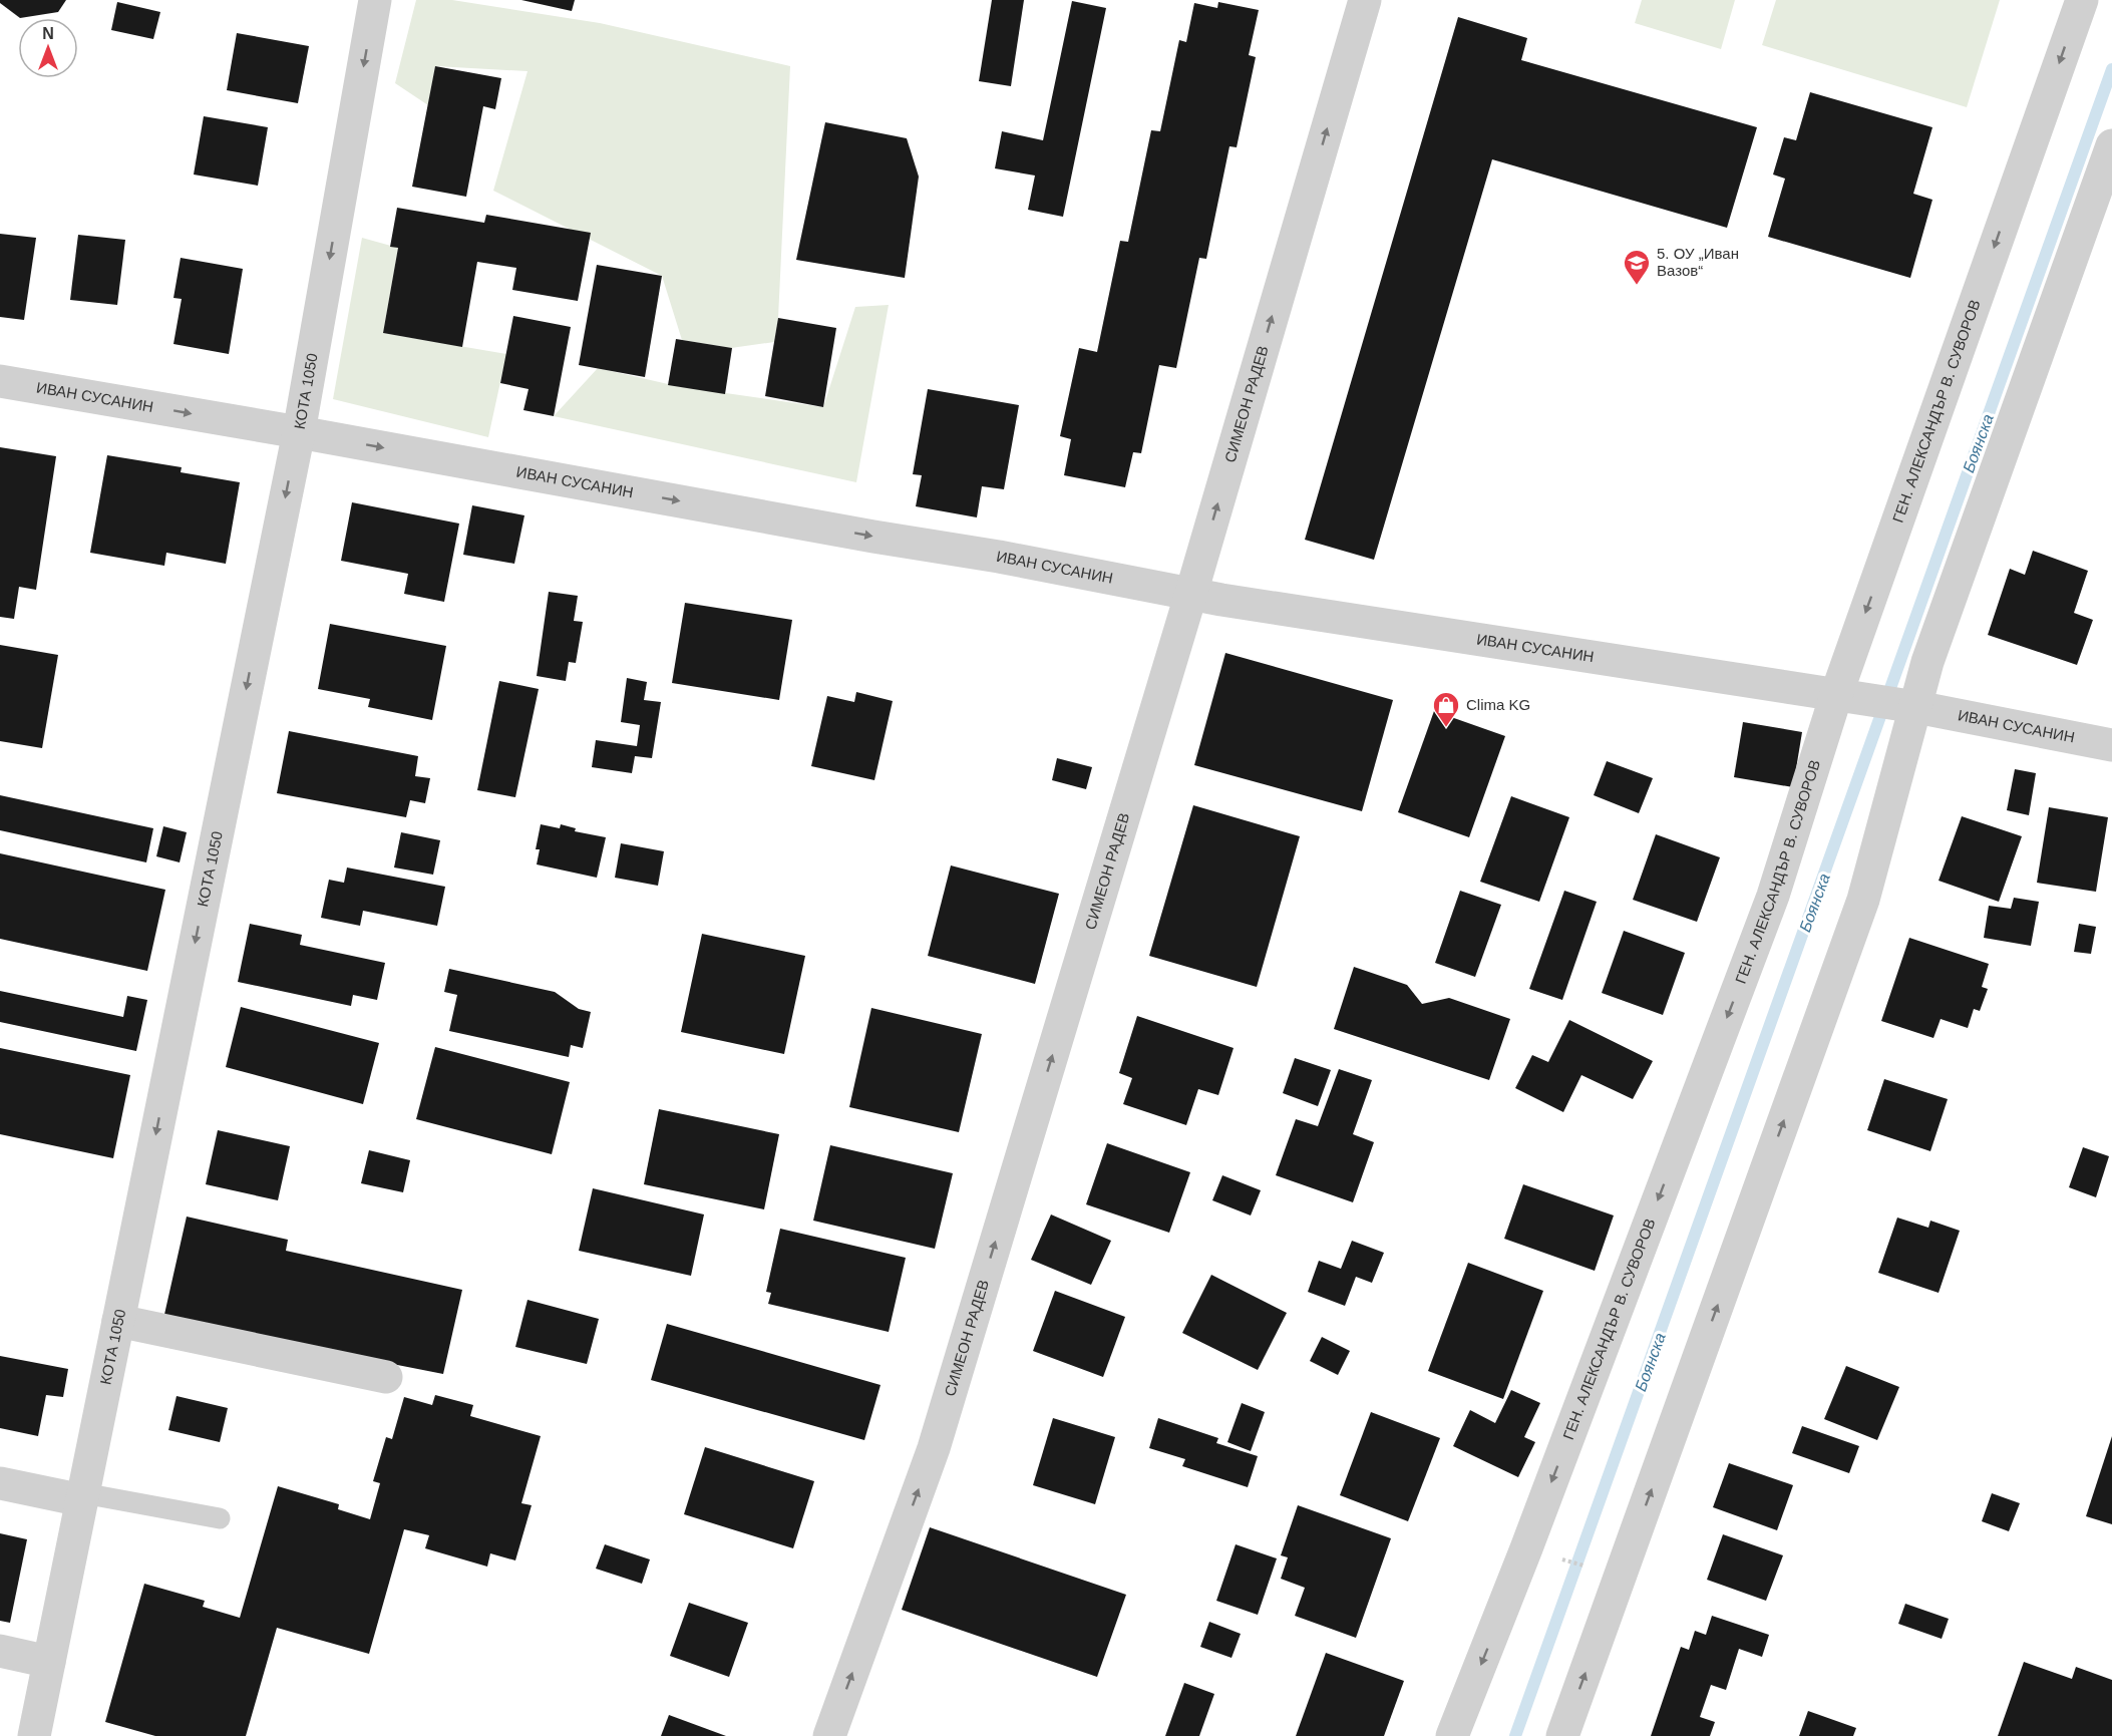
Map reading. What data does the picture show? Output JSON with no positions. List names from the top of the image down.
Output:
{
  "streets": {
    "street": [
      "КОТА 1050",
      "ИВАН СУСАНИН",
      "СИМЕОН РАДЕВ",
      "ГЕН. АЛЕКСАНДЪР В. СУВОРОВ"
    ]
  },
  "crossings": [
    ["КОТА 1050", "ИВАН СУСАНИН"],
    ["ИВАН СУСАНИН", "СИМЕОН РАДЕВ"],
    ["ИВАН СУСАНИН", "ГЕН. АЛЕКСАНДЪР В. СУВОРОВ"]
  ],
  "one_way": ["КОТА 1050", "ИВАН СУСАНИН", "СИМЕОН РАДЕВ"],
  "water": ["Боянска"],
  "places": {
    "school or university": ["5. ОУ „Иван Вазов“"],
    "shop": ["Clima KG"]
  },
  "north": "top"
}
